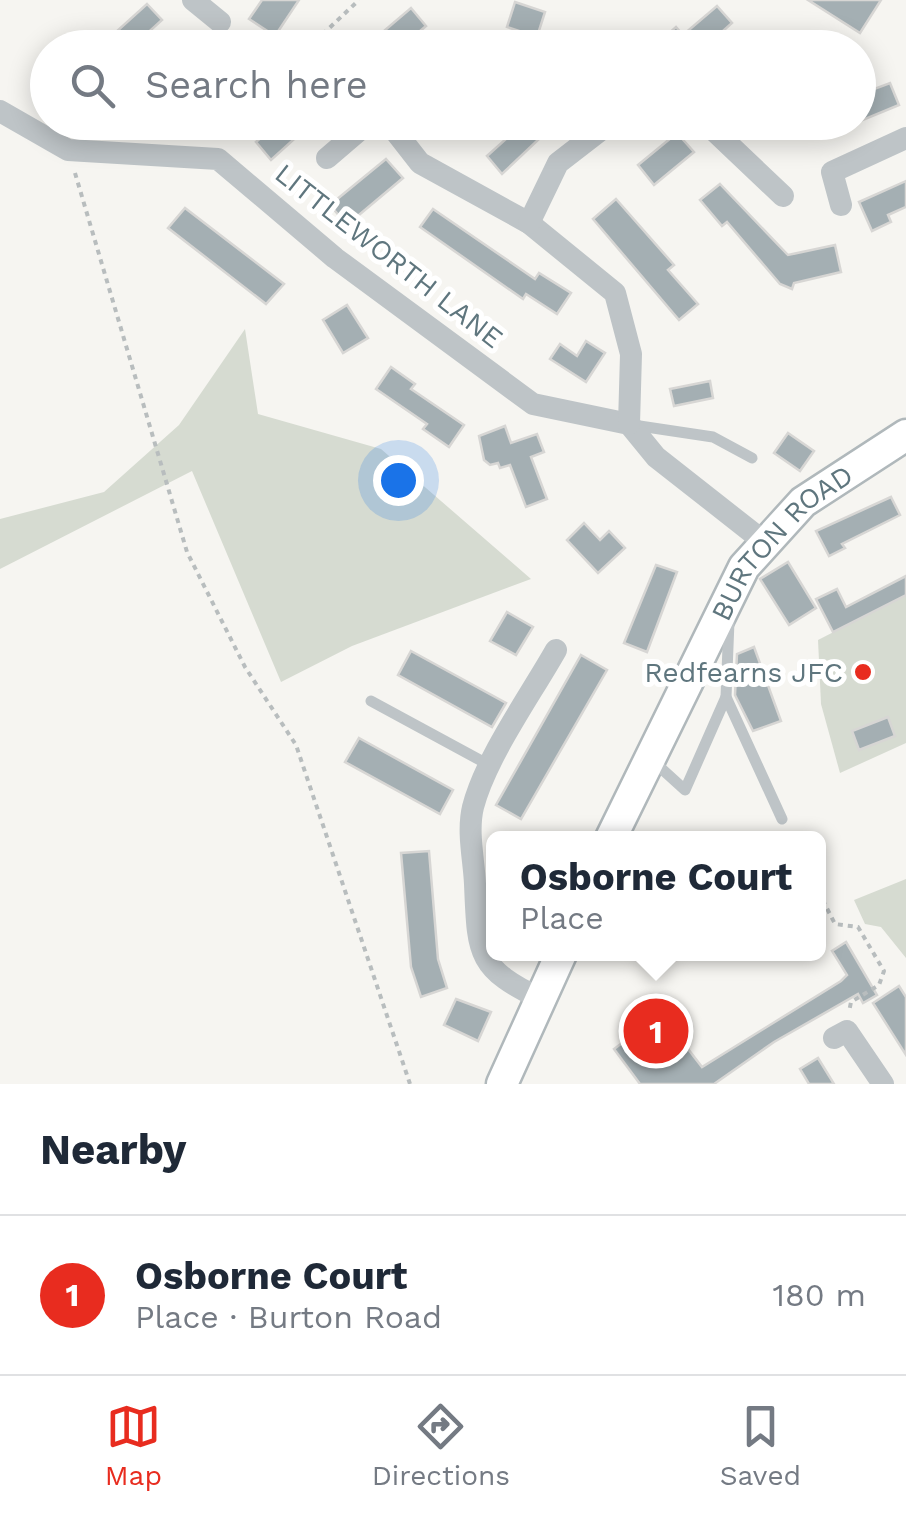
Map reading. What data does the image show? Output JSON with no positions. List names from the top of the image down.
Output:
{
  "streets": {
    "street": ["LITTLEWORTH LANE", "BURTON ROAD"]
  },
  "places": ["Redfearns JFC"],
  "page": {
    "search": "Search here",
    "popup": ["Osborne Court", "Place"],
    "pins": "1",
    "heading": "Nearby",
    "list": [
      {
        "mark": "1",
        "name": "Osborne Court",
        "note": "Place · Burton Road",
        "value": "180 m"
      }
    ],
    "nav": ["Map", "Directions", "Saved"]
  }
}
